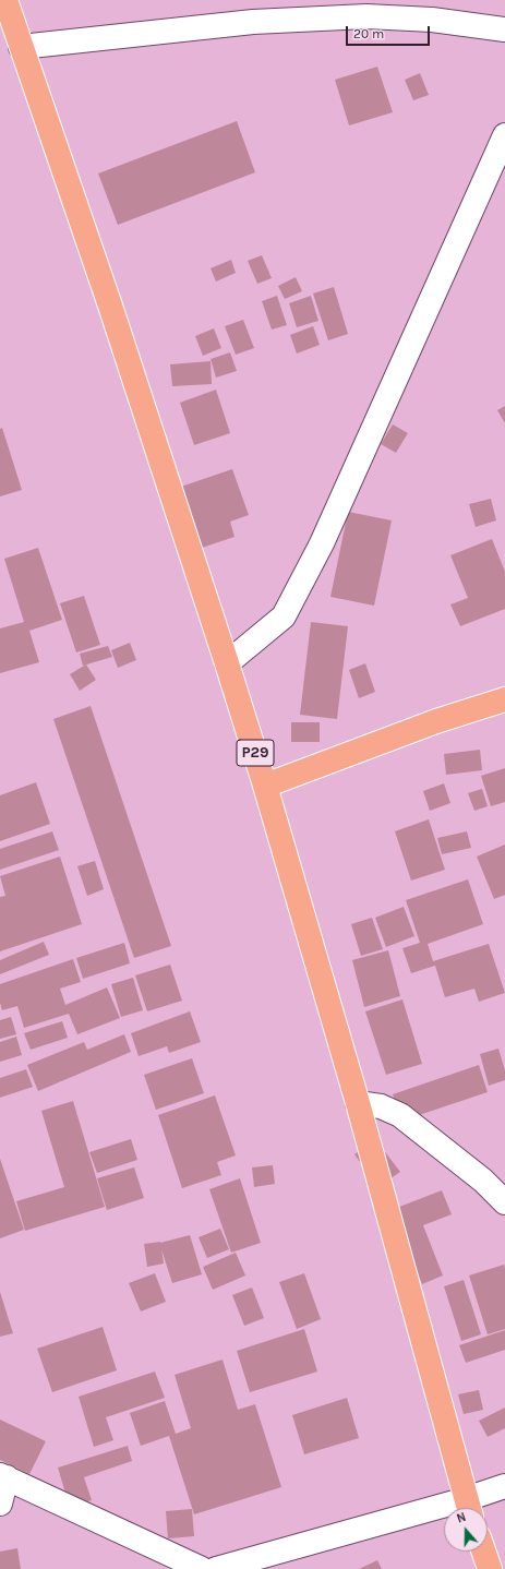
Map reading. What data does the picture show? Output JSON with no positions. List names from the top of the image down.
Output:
{
  "streets": {
    "main road": ["P29"]
  },
  "scale_bar": "20 m",
  "north": "top"
}
